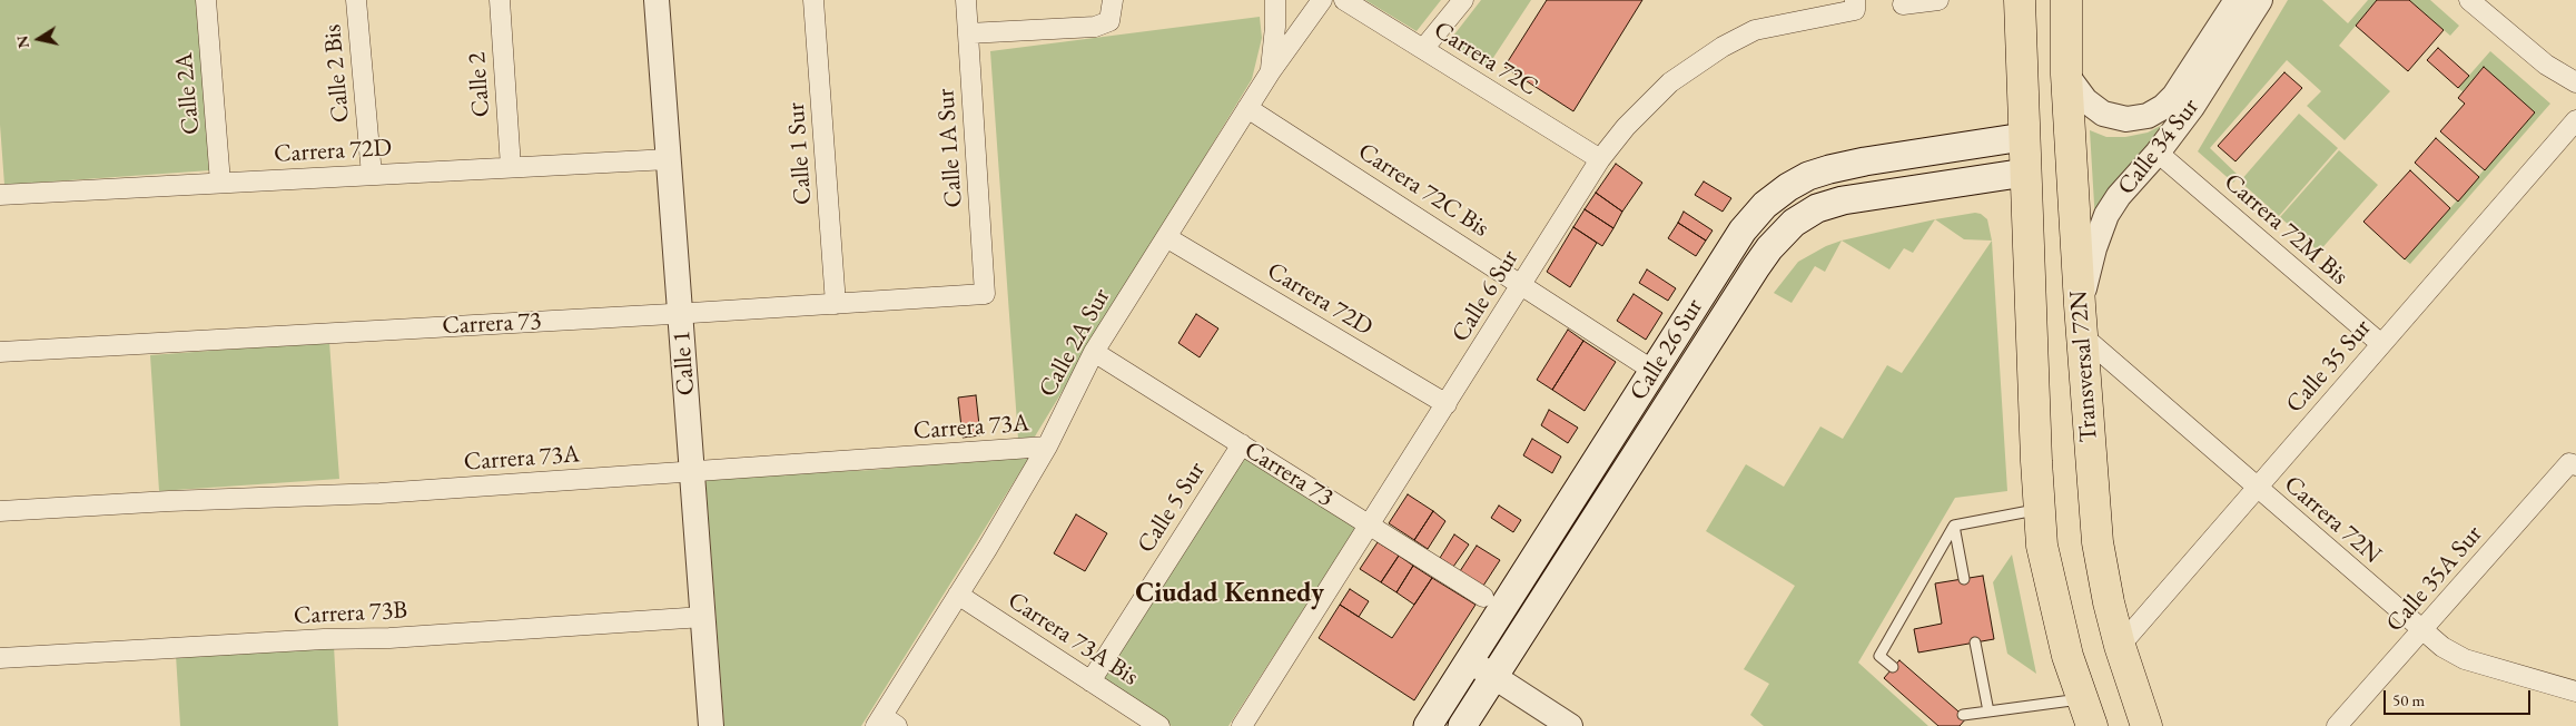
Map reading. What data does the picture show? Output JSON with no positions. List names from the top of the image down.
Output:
{
  "streets": {
    "main road": ["Calle 26 Sur", "Transversal 72N"],
    "street": [
      "Carrera 72C",
      "Calle 2 Bis",
      "Calle 2",
      "Calle 2A",
      "Calle 34 Sur",
      "Calle 1A Sur",
      "Carrera 72D",
      "Calle 1 Sur",
      "Carrera 72C Bis",
      "Carrera 72M Bis",
      "Calle 6 Sur",
      "Carrera 73",
      "Calle 2A Sur",
      "Calle 1",
      "Calle 35 Sur",
      "Carrera 73A",
      "Calle 5 Sur",
      "Carrera 72N",
      "Calle 35A Sur",
      "Carrera 73B",
      "Carrera 73A Bis"
    ]
  },
  "crossings": [
    ["Carrera 72C", "Calle 6 Sur"],
    ["Calle 2 Bis", "Carrera 72D"],
    ["Calle 2", "Carrera 72D"],
    ["Calle 2A", "Carrera 72D"],
    ["Calle 34 Sur", "Carrera 72M Bis"],
    ["Calle 34 Sur", "Transversal 72N"],
    ["Calle 1A Sur", "Carrera 73"],
    ["Carrera 72D", "Calle 6 Sur"],
    ["Carrera 72D", "Calle 2A Sur"],
    ["Carrera 72D", "Calle 1"],
    ["Calle 1 Sur", "Carrera 73"],
    ["Carrera 72C Bis", "Calle 6 Sur"],
    ["Carrera 72C Bis", "Calle 2A Sur"],
    ["Carrera 72C Bis", "Calle 26 Sur"],
    ["Carrera 72M Bis", "Calle 35 Sur"],
    ["Calle 6 Sur", "Carrera 73"],
    ["Carrera 73", "Calle 2A Sur"],
    ["Carrera 73", "Calle 1"],
    ["Carrera 73", "Calle 5 Sur"],
    ["Calle 2A Sur", "Carrera 73A"],
    ["Calle 2A Sur", "Carrera 73A Bis"],
    ["Calle 26 Sur", "Transversal 72N"],
    ["Calle 1", "Carrera 73A"],
    ["Calle 1", "Carrera 73B"],
    ["Transversal 72N", "Calle 35 Sur"],
    ["Transversal 72N", "Carrera 72N"],
    ["Calle 35 Sur", "Carrera 72N"],
    ["Calle 5 Sur", "Carrera 73A Bis"],
    ["Carrera 72N", "Calle 35A Sur"]
  ],
  "districts": ["Ciudad Kennedy"],
  "scale_bar": "50 m",
  "north": "left"
}
